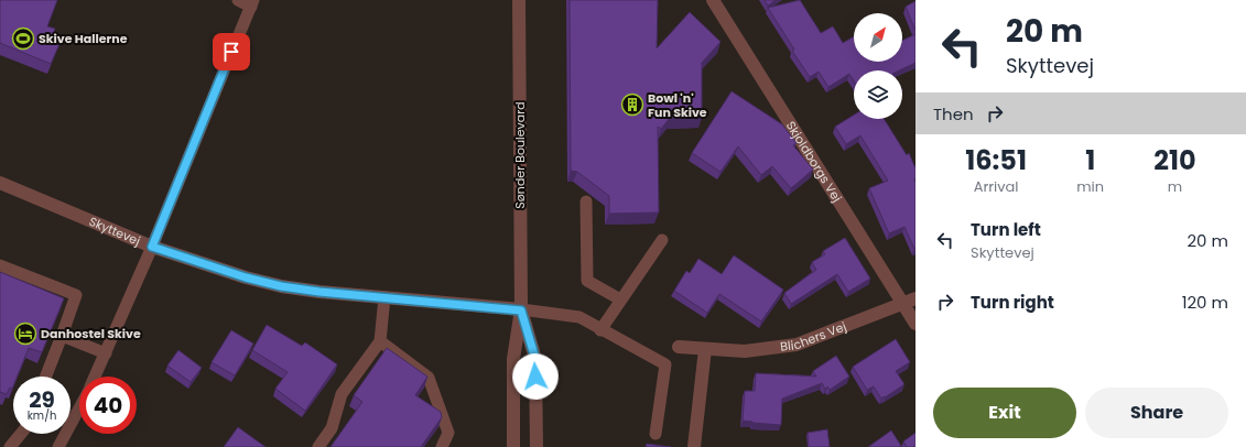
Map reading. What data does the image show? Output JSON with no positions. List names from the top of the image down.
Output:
{
  "streets": {
    "street": [
      "Sønder Boulevard",
      "Skjoldborgs Vej",
      "Skyttevej",
      "Blichers Vej"
    ]
  },
  "crossings": [
    ["Sønder Boulevard", "Skyttevej"],
    ["Skjoldborgs Vej", "Blichers Vej"]
  ],
  "places": {
    "sports": ["Skive Hallerne"],
    "building": ["Bowl 'n' Fun Skive"],
    "hotel": ["Danhostel Skive"]
  },
  "north": "top right",
  "page": {
    "turn": ["20 m", "Skyttevej"],
    "then": "Then",
    "eta": [
      "16:51",
      "Arrival",
      "1",
      "min",
      "210",
      "m"
    ],
    "list": [
      {
        "name": "Turn left",
        "note": "Skyttevej",
        "value": "20 m"
      },
      {
        "name": "Turn right",
        "value": "120 m"
      }
    ],
    "speed": "29 km/h",
    "limit": "40",
    "buttons": ["Exit", "Share"]
  }
}
